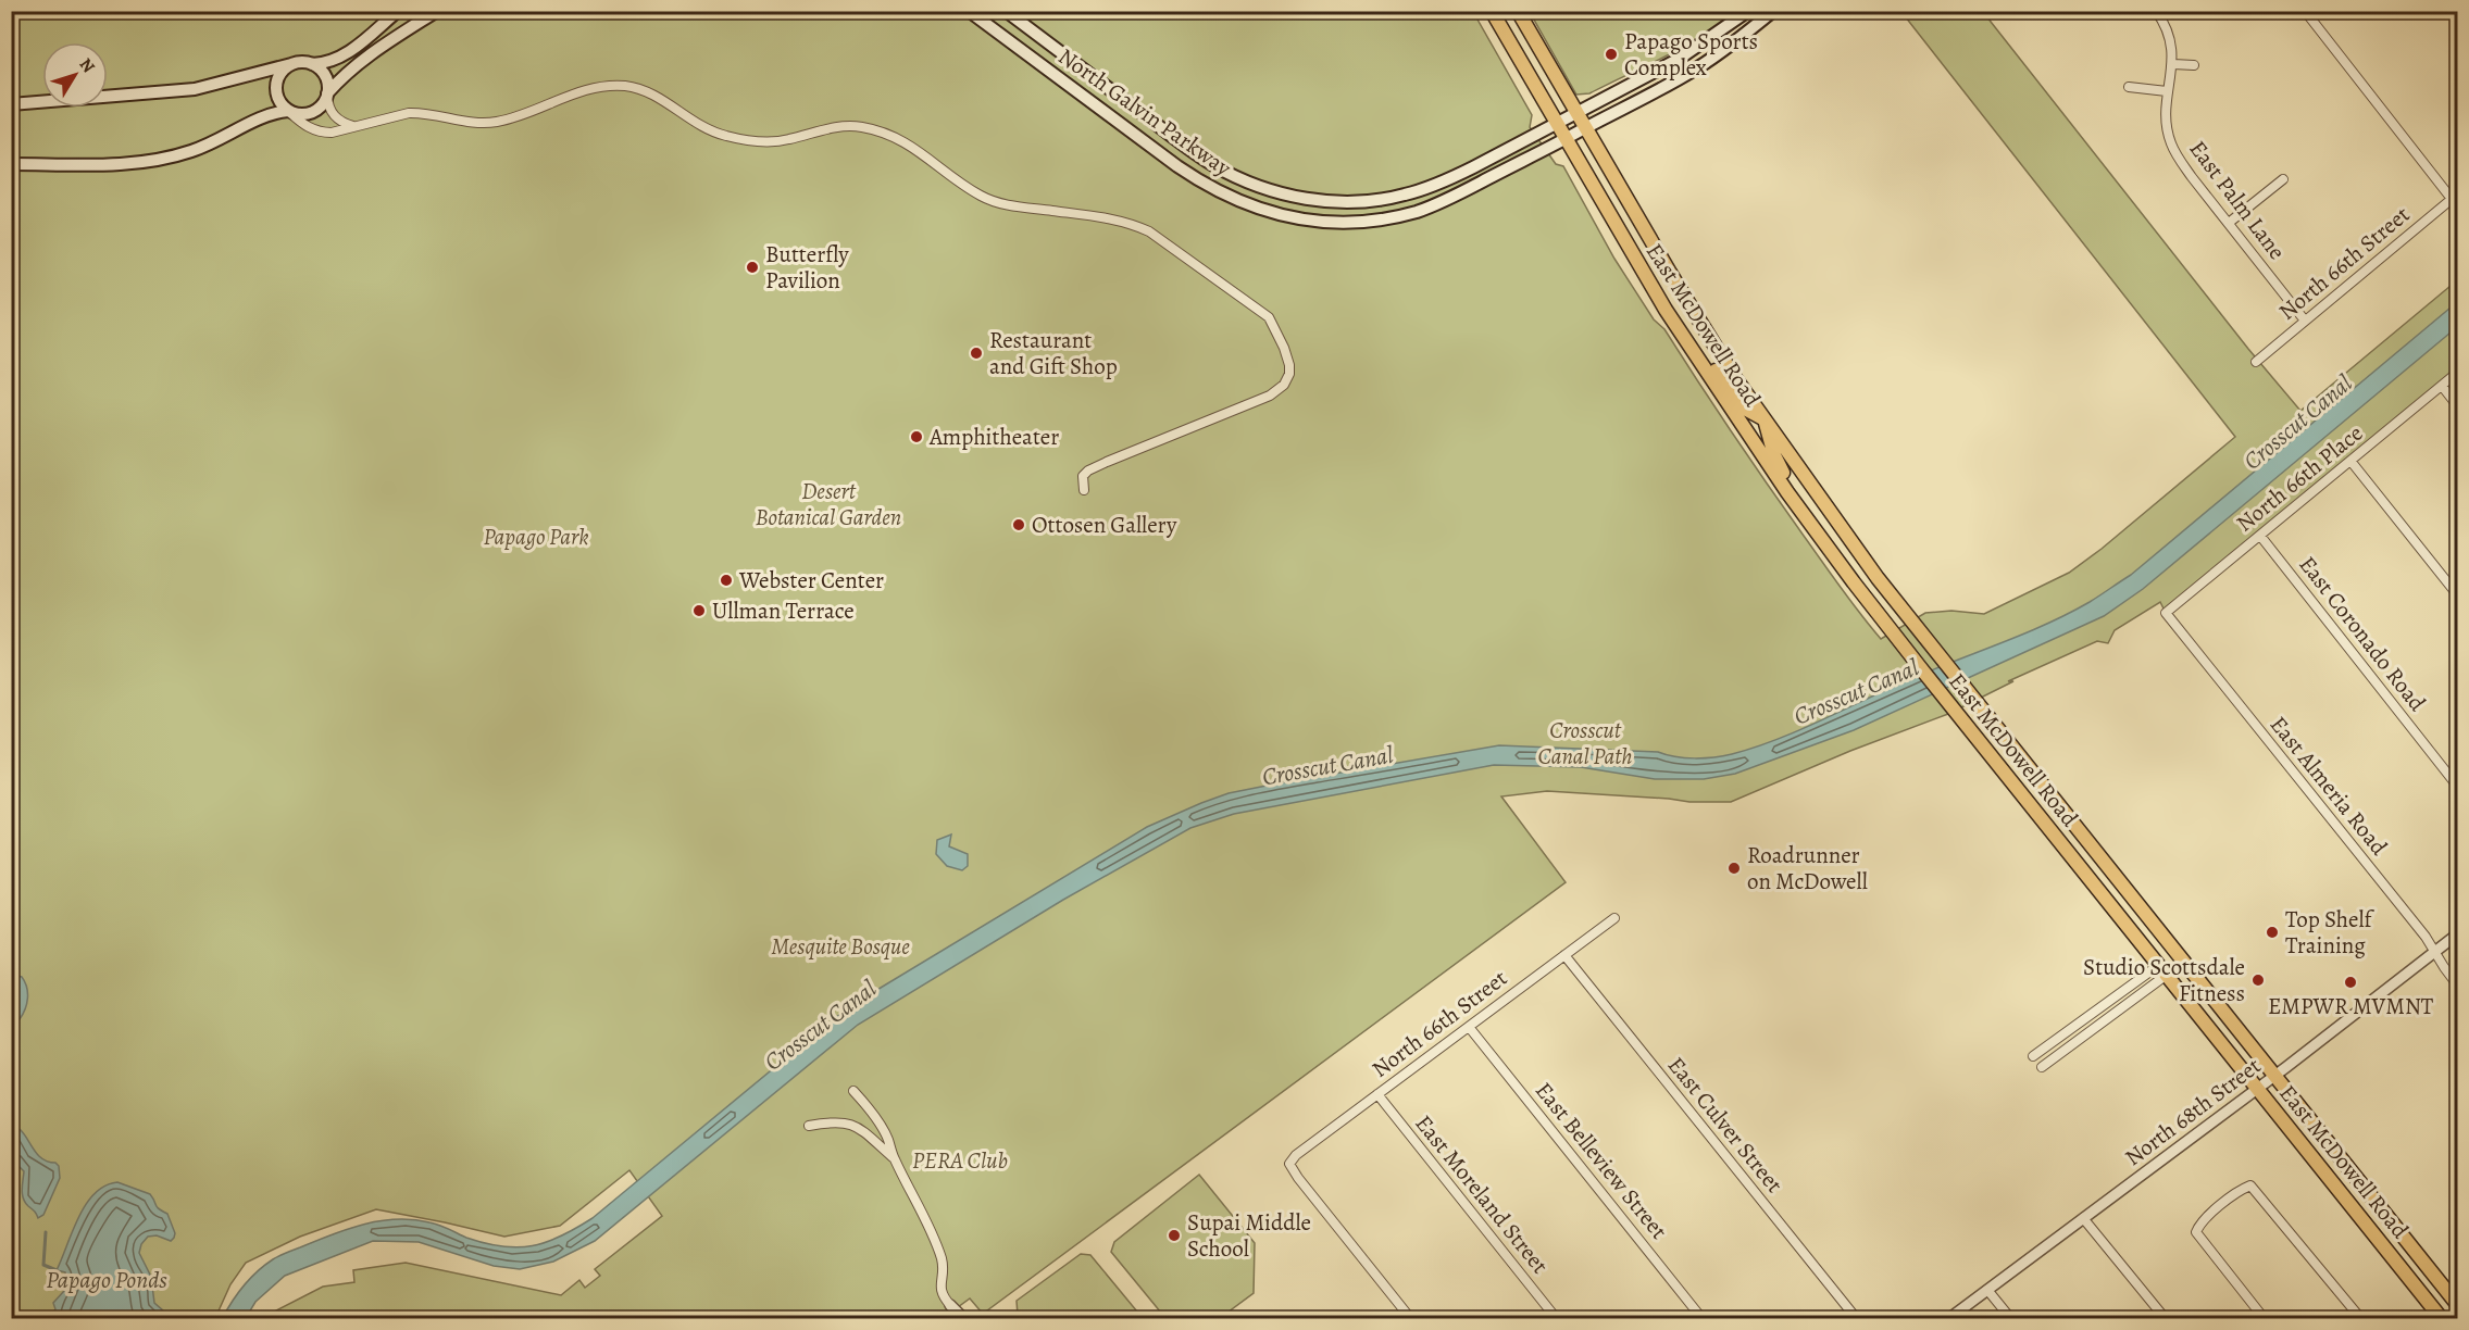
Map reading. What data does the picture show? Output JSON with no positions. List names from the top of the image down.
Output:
{
  "streets": {
    "main road": ["North Galvin Parkway", "East McDowell Road"],
    "street": [
      "East Palm Lane",
      "North 66th Street",
      "North 66th Place",
      "East Coronado Road",
      "East Almeria Road",
      "North 68th Street",
      "East Culver Street",
      "East Belleview Street",
      "East Moreland Street"
    ]
  },
  "crossings": [
    ["North Galvin Parkway", "East McDowell Road"],
    ["East Palm Lane", "North 66th Street"],
    ["North 66th Street", "East Culver Street"],
    ["North 66th Street", "East Belleview Street"],
    ["North 66th Street", "East Moreland Street"],
    ["East McDowell Road", "North 68th Street"],
    ["North 66th Place", "East Coronado Road"],
    ["North 66th Place", "East Almeria Road"],
    ["East Almeria Road", "North 68th Street"]
  ],
  "water": ["Crosscut Canal", "Papago Ponds"],
  "parks": [
    "Desert Botanical Garden",
    "Papago Park",
    "Crosscut Canal Path",
    "Mesquite Bosque",
    "PERA Club"
  ],
  "places": [
    "Papago Sports Complex",
    "Butterfly Pavilion",
    "Restaurant and Gift Shop",
    "Amphitheater",
    "Ottosen Gallery",
    "Webster Center",
    "Ullman Terrace",
    "Roadrunner on McDowell",
    "Top Shelf Training",
    "Studio Scottsdale Fitness",
    "EMPWR MVMNT",
    "Supai Middle School"
  ],
  "north": "top right"
}
